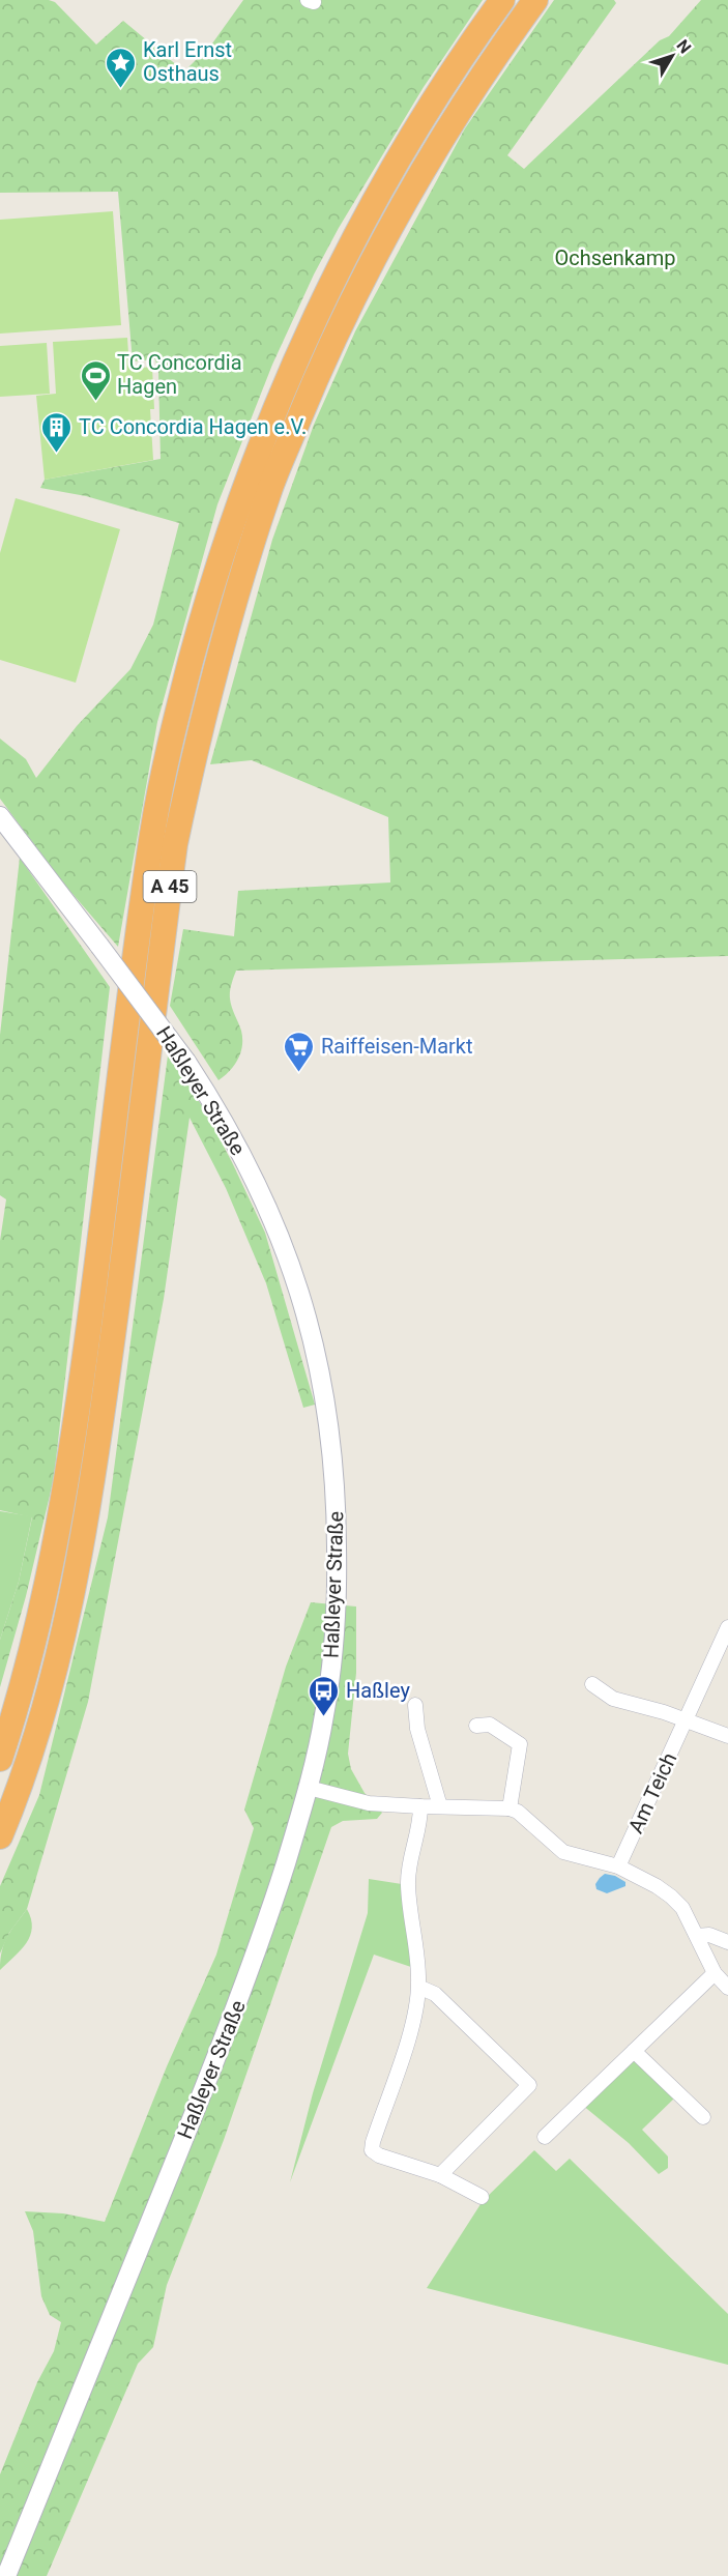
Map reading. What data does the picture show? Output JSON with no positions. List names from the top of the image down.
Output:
{
  "streets": {
    "highway": ["A 45"],
    "main road": ["Haßleyer Straße"],
    "street": ["Am Teich"]
  },
  "parks": ["Ochsenkamp"],
  "places": {
    "place": ["Karl Ernst Osthaus"],
    "sports": ["TC Concordia Hagen"],
    "building": ["TC Concordia Hagen e.V."],
    "supermarket": ["Raiffeisen-Markt"],
    "bus stop": ["Haßley"]
  },
  "north": "top right"
}
